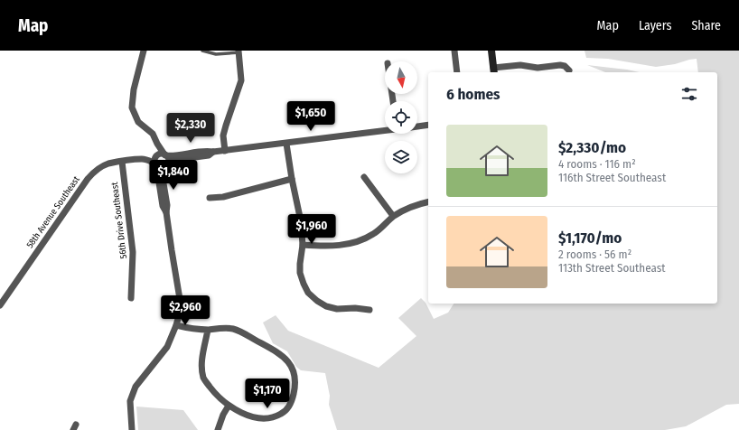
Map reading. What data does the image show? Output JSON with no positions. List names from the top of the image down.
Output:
{
  "streets": {
    "street": ["58th Avenue Southeast", "56th Drive Southeast"]
  },
  "crossings": [
    ["58th Avenue Southeast", "56th Drive Southeast"]
  ],
  "north": "bottom",
  "page": {
    "header": "Map",
    "nav": ["Map", "Layers", "Share"],
    "heading": "6 homes",
    "price": [
      "$1,650",
      "$2,330",
      "$1,840",
      "$1,960",
      "$2,960",
      "$1,170"
    ],
    "list": [
      {
        "name": "$2,330/mo",
        "note": "4 rooms · 116 m² · 116th Street Southeast"
      },
      {
        "name": "$1,170/mo",
        "note": "2 rooms · 56 m² · 113th Street Southeast"
      }
    ]
  }
}
